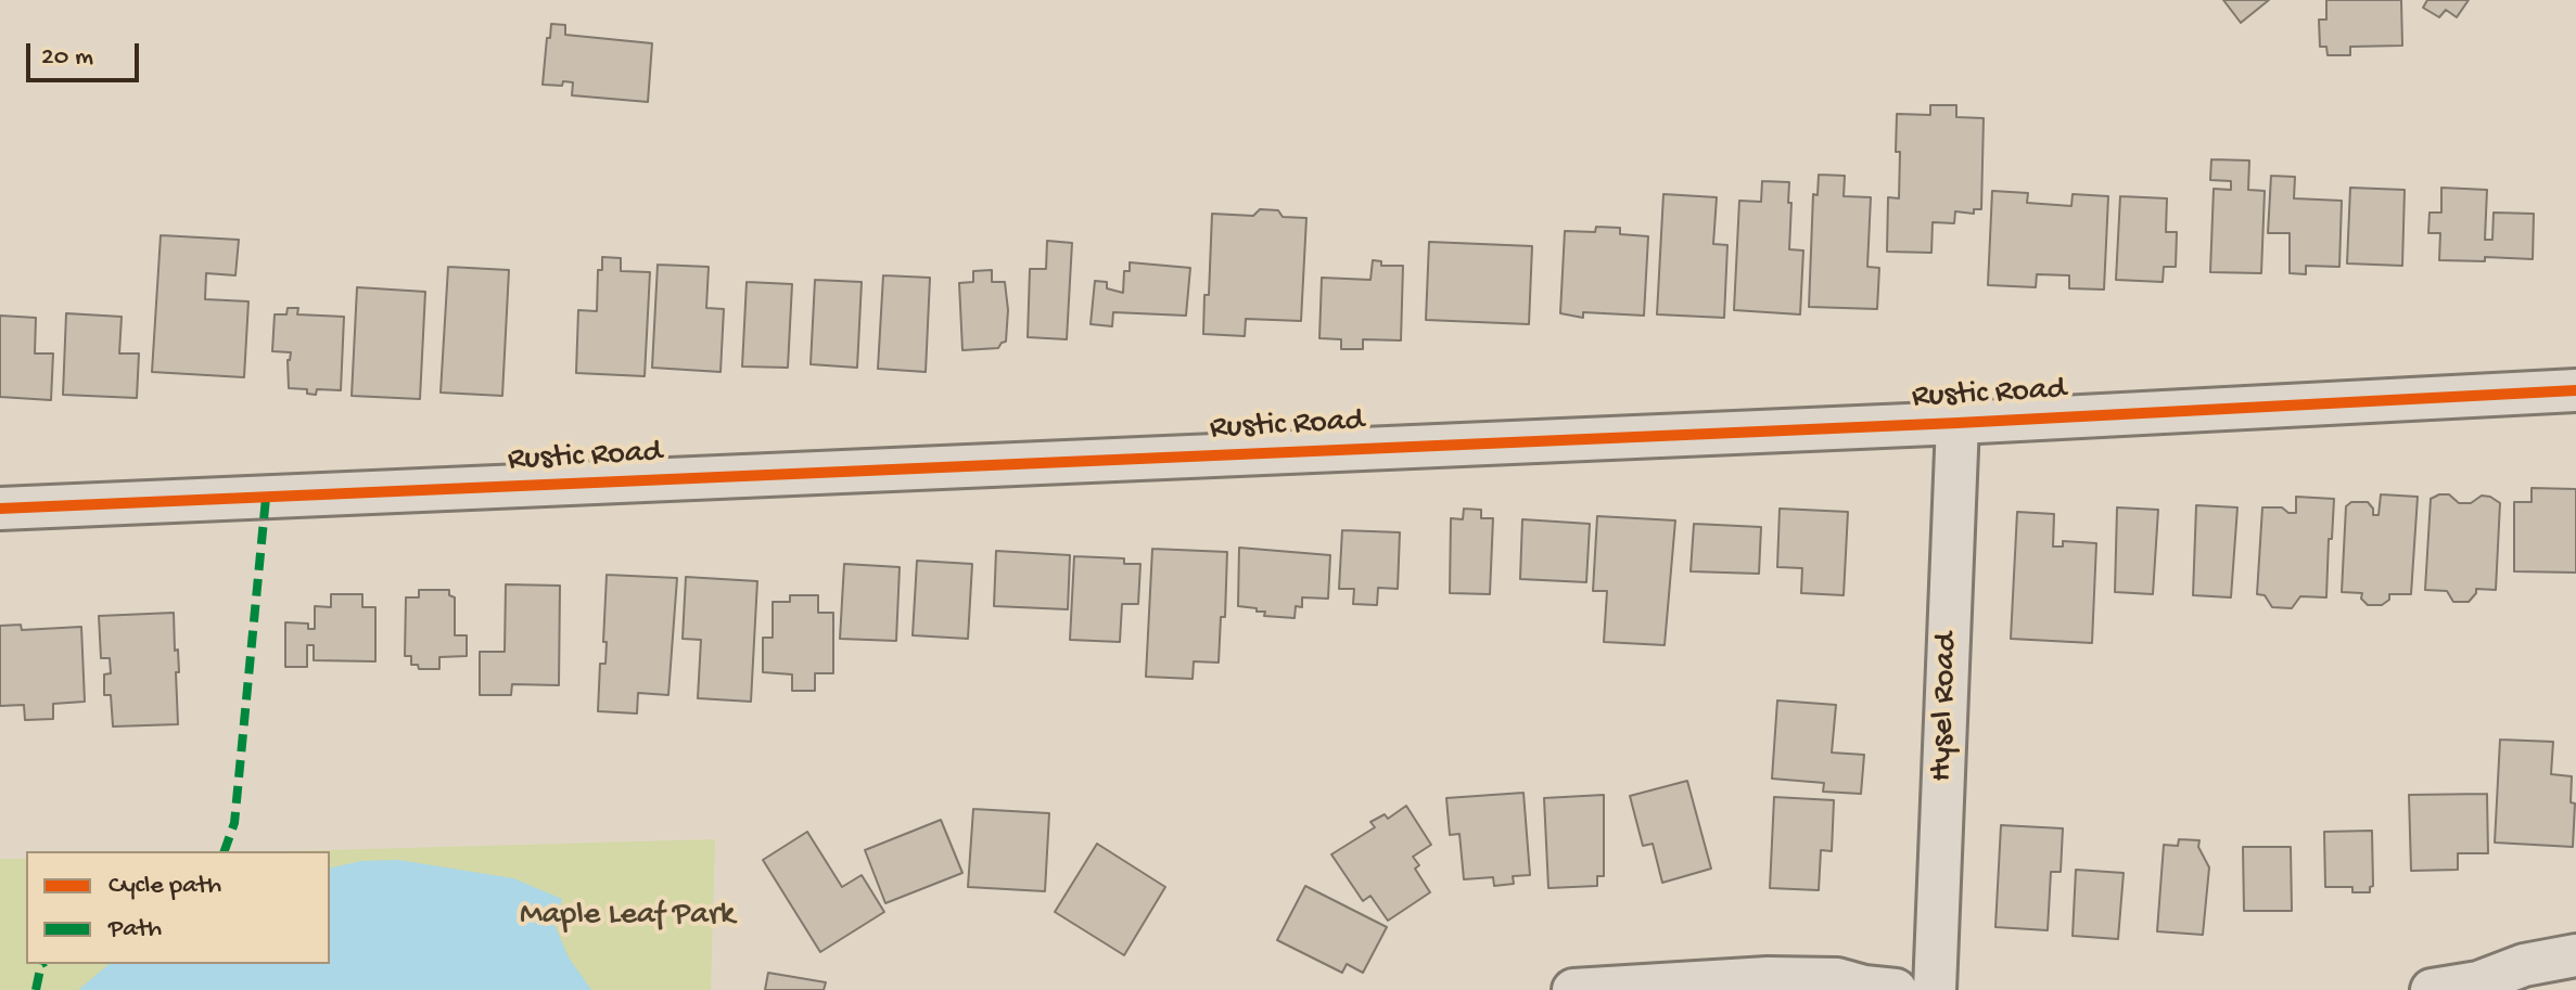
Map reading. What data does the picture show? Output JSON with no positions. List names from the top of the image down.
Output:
{
  "streets": {
    "street": ["Rustic Road", "Hysel Road"]
  },
  "crossings": [
    ["Rustic Road", "Hysel Road"]
  ],
  "parks": ["Maple Leaf Park"],
  "legend": ["Cycle path", "Path"],
  "scale_bar": "20 m"
}
